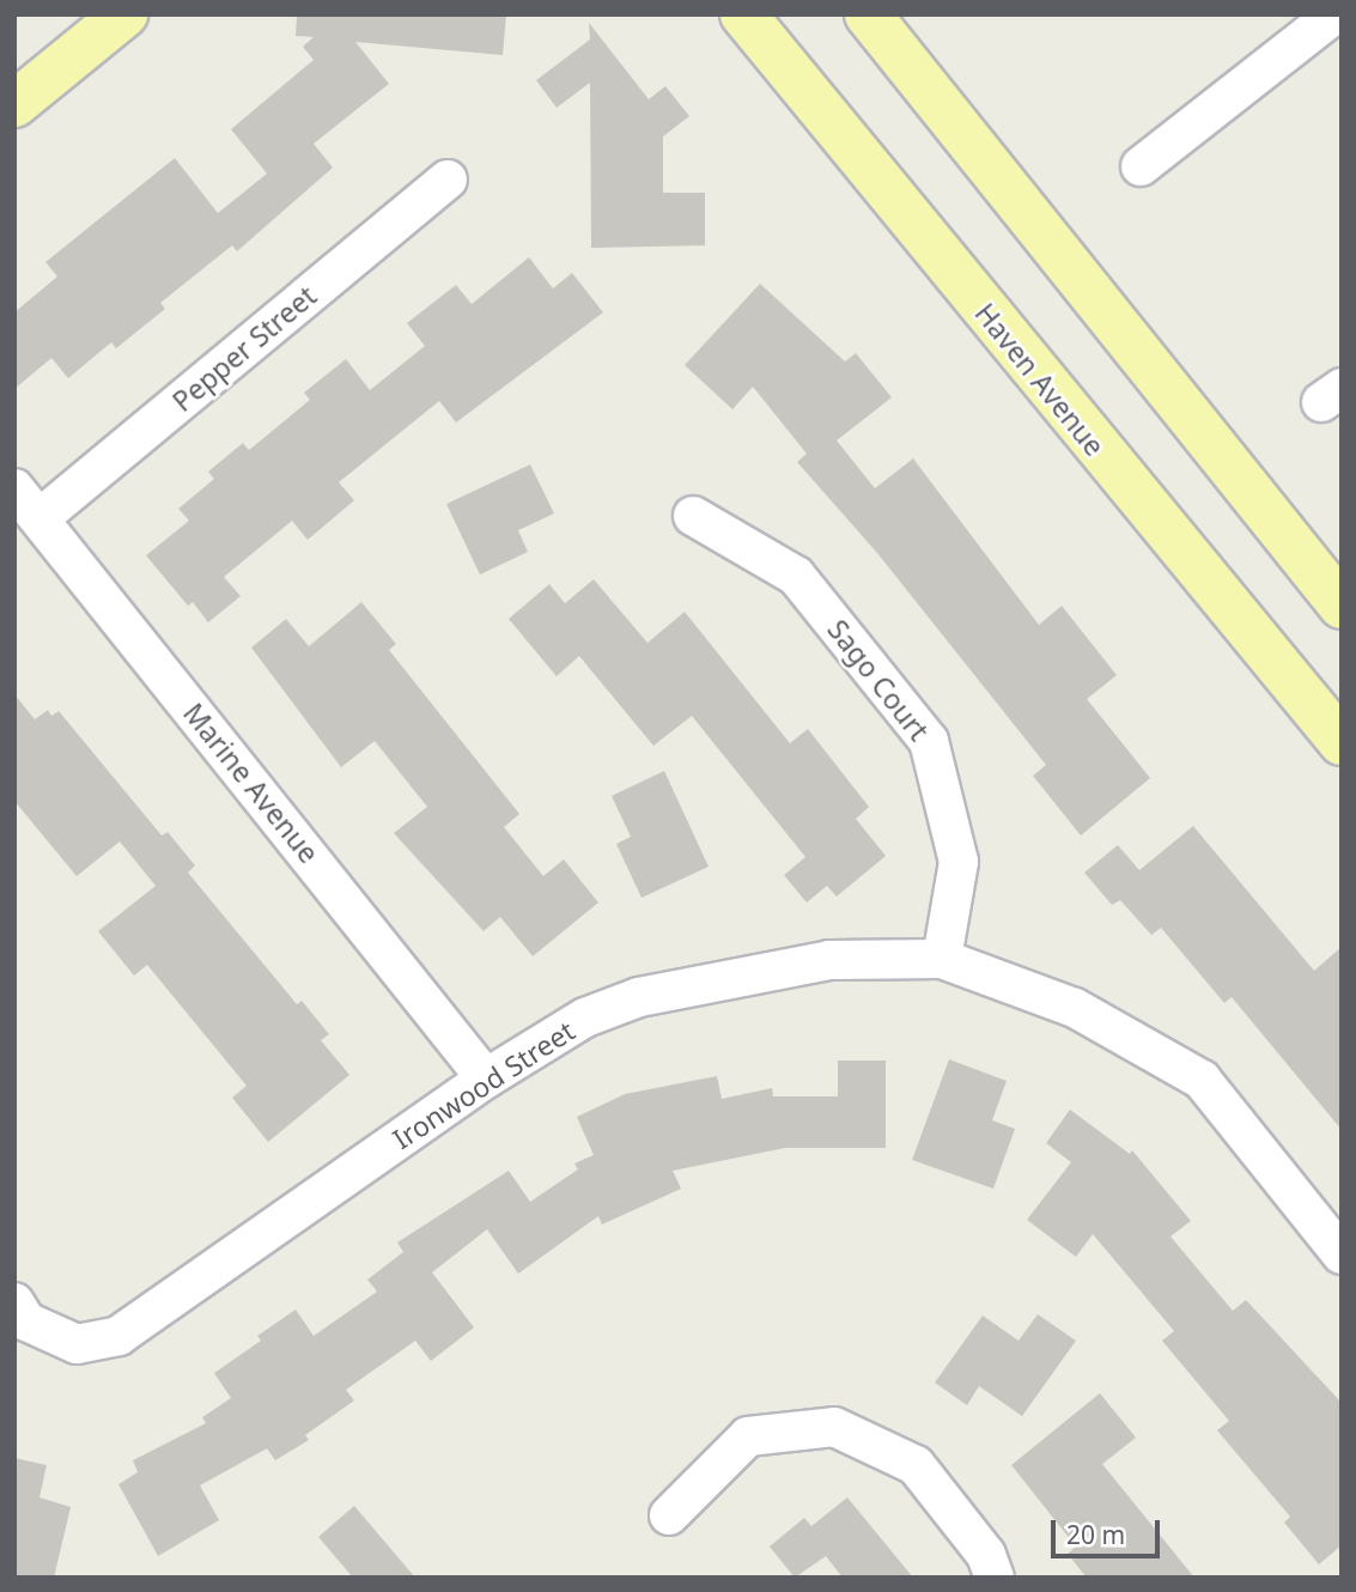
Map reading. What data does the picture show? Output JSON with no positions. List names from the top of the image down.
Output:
{
  "streets": {
    "main road": ["Haven Avenue"],
    "street": [
      "Pepper Street",
      "Sago Court",
      "Marine Avenue",
      "Ironwood Street"
    ]
  },
  "crossings": [
    ["Pepper Street", "Marine Avenue"],
    ["Sago Court", "Ironwood Street"],
    ["Marine Avenue", "Ironwood Street"]
  ],
  "scale_bar": "20 m"
}
